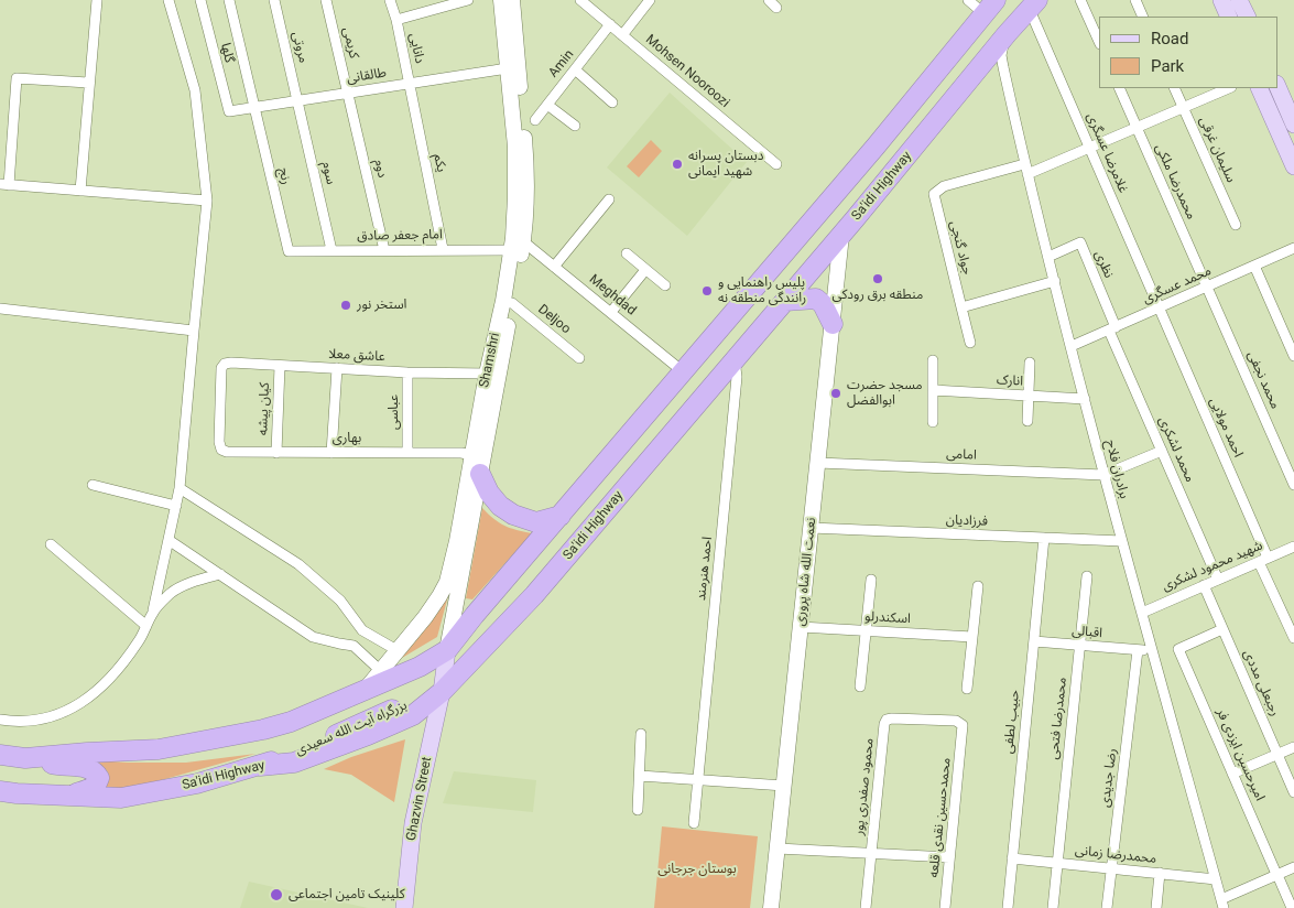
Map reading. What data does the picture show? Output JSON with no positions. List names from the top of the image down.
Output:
{
  "streets": {
    "highway": ["Sa'idi Highway", "بزرگراه آیت الله سعیدی"],
    "main road": ["Shamshri", "نعمت الله شاه پروری", "Ghazvin Street"],
    "street": [
      "کریمی",
      "مروتی",
      "دانایی",
      "گلها",
      "Amin",
      "Mohsen Nooroozi",
      "طالقانی",
      "سلیمان غرقی",
      "غلامرضا عسگری",
      "یکم",
      "دوم",
      "سوم",
      "رنج",
      "محمدرضا ملکی",
      "امام جعفر صادق",
      "جواد گنجی",
      "نظری",
      "محمد عسگری",
      "Meghdad",
      "Deljoo",
      "عاشق معلا",
      "محمد نجفی",
      "انارک",
      "کیان پیشه",
      "عباسی",
      "احمد مولایی",
      "بهاری",
      "محمد لشکری",
      "امامی",
      "برادران فلاح",
      "فرزادیان",
      "شهید محمود لشکری",
      "احمد هنرمند",
      "اسکندرلو",
      "اقبالی",
      "رجبعلی مددی",
      "محمدرضا فتحی",
      "حبیب لطفی",
      "امیرحسین ایزدی فر",
      "رضا جدیدی",
      "محمود صفدری پور",
      "محمدحسین نقدی قلعه",
      "محمدرضا زمانی"
    ]
  },
  "crossings": [
    ["کریمی", "طالقانی"],
    ["کریمی", "دوم"],
    ["مروتی", "طالقانی"],
    ["مروتی", "سوم"],
    ["دانایی", "طالقانی"],
    ["دانایی", "یکم"],
    ["گلها", "طالقانی"],
    ["Amin", "Mohsen Nooroozi"],
    ["طالقانی", "یکم"],
    ["طالقانی", "دوم"],
    ["طالقانی", "سوم"],
    ["طالقانی", "رنج"],
    ["طالقانی", "Shamshri"],
    ["غلامرضا عسگری", "Sa'idi Highway"],
    ["غلامرضا عسگری", "محمد عسگری"],
    ["غلامرضا عسگری", "احمد مولایی"],
    ["یکم", "امام جعفر صادق"],
    ["دوم", "امام جعفر صادق"],
    ["سوم", "امام جعفر صادق"],
    ["رنج", "امام جعفر صادق"],
    ["محمدرضا ملکی", "محمد عسگری"],
    ["محمدرضا ملکی", "محمد نجفی"],
    ["Sa'idi Highway", "برادران فلاح"],
    ["Sa'idi Highway", "احمد هنرمند"],
    ["Sa'idi Highway", "نعمت الله شاه پروری"],
    ["Sa'idi Highway", "بزرگراه آیت الله سعیدی"],
    ["Sa'idi Highway", "Ghazvin Street"],
    ["امام جعفر صادق", "Meghdad"],
    ["امام جعفر صادق", "Shamshri"],
    ["جواد گنجی", "برادران فلاح"],
    ["نظری", "محمد عسگری"],
    ["نظری", "محمد لشکری"],
    ["نظری", "برادران فلاح"],
    ["محمد عسگری", "محمد نجفی"],
    ["محمد عسگری", "احمد مولایی"],
    ["محمد عسگری", "محمد لشکری"],
    ["محمد عسگری", "برادران فلاح"],
    ["Meghdad", "Shamshri"],
    ["Deljoo", "Shamshri"],
    ["عاشق معلا", "Shamshri"],
    ["عاشق معلا", "کیان پیشه"],
    ["عاشق معلا", "عباسی"],
    ["عاشق معلا", "بهاری"],
    ["Shamshri", "بهاری"],
    ["Shamshri", "Ghazvin Street"],
    ["انارک", "برادران فلاح"],
    ["کیان پیشه", "بهاری"],
    ["عباسی", "بهاری"],
    ["احمد مولایی", "شهید محمود لشکری"],
    ["محمد لشکری", "شهید محمود لشکری"],
    ["امامی", "برادران فلاح"],
    ["امامی", "نعمت الله شاه پروری"],
    ["برادران فلاح", "فرزادیان"],
    ["برادران فلاح", "شهید محمود لشکری"],
    ["برادران فلاح", "اقبالی"],
    ["برادران فلاح", "محمدرضا زمانی"],
    ["فرزادیان", "نعمت الله شاه پروری"],
    ["فرزادیان", "حبیب لطفی"],
    ["شهید محمود لشکری", "رجبعلی مددی"],
    ["نعمت الله شاه پروری", "اسکندرلو"],
    ["اقبالی", "محمدرضا فتحی"],
    ["اقبالی", "حبیب لطفی"],
    ["اقبالی", "رضا جدیدی"],
    ["رجبعلی مددی", "امیرحسین ایزدی فر"],
    ["محمدرضا فتحی", "محمدرضا زمانی"],
    ["حبیب لطفی", "محمدرضا زمانی"],
    ["بزرگراه آیت الله سعیدی", "Ghazvin Street"],
    ["رضا جدیدی", "محمدرضا زمانی"],
    ["محمود صفدری پور", "محمدحسین نقدی قلعه"]
  ],
  "parks": ["بوستان جرجانی"],
  "places": [
    "دبستان پسرانه شهید ایمانی",
    "منطقه برق رودکی",
    "پلیس راهنمایی و رانندگی منطقه نه",
    "استخر نور",
    "مسجد حضرت ابوالفضل",
    "کلینیک تامین اجتماعی"
  ],
  "legend": ["Road", "Park"]
}
